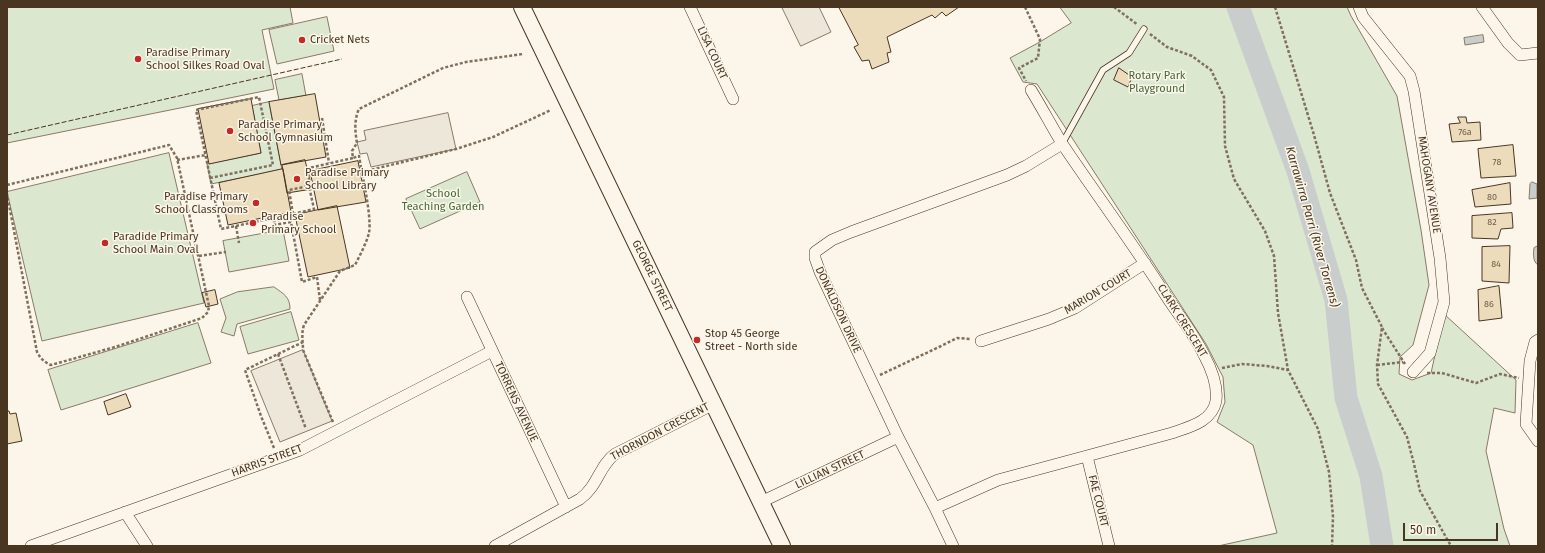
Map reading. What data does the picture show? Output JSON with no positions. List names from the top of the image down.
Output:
{
  "streets": {
    "street": [
      "LISA COURT",
      "MAHOGANY AVENUE",
      "GEORGE STREET",
      "MARION COURT",
      "DONALDSON DRIVE",
      "CLARK CRESCENT",
      "TORRENS AVENUE",
      "THORNDON CRESCENT",
      "HARRIS STREET",
      "LILLIAN STREET",
      "FAE COURT"
    ]
  },
  "crossings": [
    ["GEORGE STREET", "THORNDON CRESCENT"],
    ["GEORGE STREET", "LILLIAN STREET"],
    ["MARION COURT", "CLARK CRESCENT"],
    ["DONALDSON DRIVE", "CLARK CRESCENT"],
    ["DONALDSON DRIVE", "LILLIAN STREET"],
    ["CLARK CRESCENT", "FAE COURT"],
    ["TORRENS AVENUE", "THORNDON CRESCENT"],
    ["TORRENS AVENUE", "HARRIS STREET"]
  ],
  "water": ["Karrawirra Parri (River Torrens)"],
  "parks": ["Rotary Park Playground", "School Teaching Garden"],
  "places": [
    "Cricket Nets",
    "Paradise Primary School Silkes Road Oval",
    "Paradise Primary School Gymnasium",
    "Paradise Primary School Library",
    "Paradise Primary School Classrooms",
    "Paradise Primary School",
    "Paradide Primary School Main Oval",
    "Stop 45 George Street - North side"
  ],
  "house_numbers": [
    "76a",
    "78",
    "80",
    "82",
    "84",
    "86"
  ],
  "scale_bar": "50 m"
}
